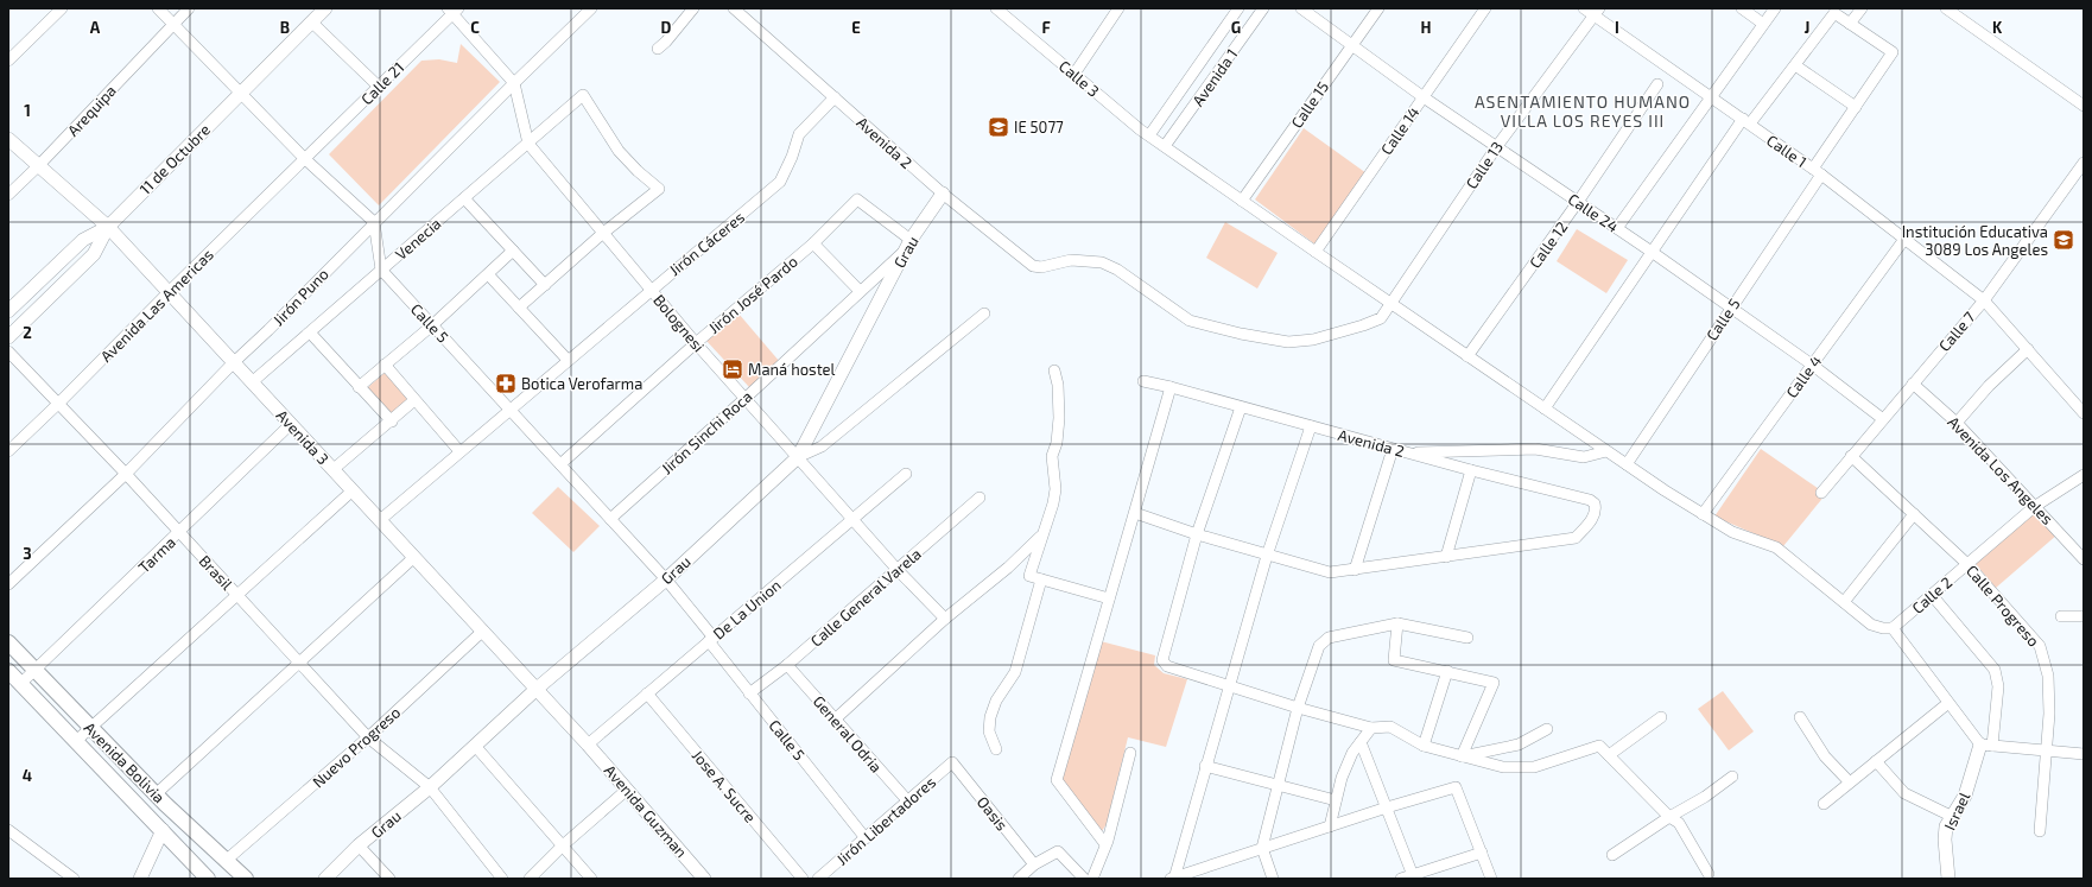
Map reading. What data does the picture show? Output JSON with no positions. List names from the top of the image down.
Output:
{
  "streets": {
    "main road": ["Avenida Bolivia"],
    "street": [
      "Avenida 1",
      "Calle 3",
      "Calle 21",
      "Calle 15",
      "Arequipa",
      "Calle 14",
      "Avenida 2",
      "Calle 1",
      "11 de Octubre",
      "Calle 13",
      "Calle 24",
      "Venecia",
      "Jirón Cáceres",
      "Calle 12",
      "Grau",
      "Jirón José Pardo",
      "Jirón Puno",
      "Avenida Las Americas",
      "Calle 5",
      "Bolognesi",
      "Calle 7",
      "Calle 4",
      "Jirón Sinchi Roca",
      "Avenida 3",
      "Avenida Los Angeles",
      "Tarma",
      "Brasil",
      "Calle 2",
      "Calle General Varela",
      "Calle Progreso",
      "De La Union",
      "General Odria",
      "Nuevo Progreso",
      "Jose A. Sucre",
      "Avenida Guzman",
      "Israel",
      "Oasis",
      "Jirón Libertadores"
    ]
  },
  "crossings": [
    ["Avenida 1", "Calle 3"],
    ["Calle 3", "Calle 15"],
    ["Calle 3", "Calle 14"],
    ["Calle 3", "Calle 13"],
    ["Calle 3", "Calle 12"],
    ["Calle 3", "Calle 5"],
    ["Calle 3", "Calle 4"],
    ["Calle 3", "Calle 2"],
    ["Calle 21", "Avenida Las Americas"],
    ["Calle 21", "Bolognesi"],
    ["Calle 15", "Calle 24"],
    ["Arequipa", "Avenida 3"],
    ["Calle 14", "Calle 24"],
    ["Avenida 2", "Calle 13"],
    ["Avenida 2", "Jirón Cáceres"],
    ["Avenida 2", "Grau"],
    ["Calle 1", "Calle 13"],
    ["Calle 1", "Calle 5"],
    ["Calle 1", "Calle 7"],
    ["Calle 1", "Calle 4"],
    ["11 de Octubre", "Avenida 3"],
    ["Calle 13", "Calle 24"],
    ["Calle 24", "Calle 12"],
    ["Calle 24", "Calle 5"],
    ["Calle 24", "Calle 7"],
    ["Calle 24", "Calle 4"],
    ["Venecia", "Calle 5"],
    ["Venecia", "Bolognesi"],
    ["Venecia", "Avenida 3"],
    ["Jirón Cáceres", "Calle 5"],
    ["Jirón Cáceres", "Bolognesi"],
    ["Jirón Cáceres", "Avenida 3"],
    ["Grau", "Jirón José Pardo"],
    ["Grau", "Calle 5"],
    ["Grau", "Bolognesi"],
    ["Grau", "Jirón Sinchi Roca"],
    ["Grau", "Avenida 3"],
    ["Grau", "Brasil"],
    ["Jirón José Pardo", "Calle 5"],
    ["Jirón José Pardo", "Bolognesi"],
    ["Jirón José Pardo", "Jirón Sinchi Roca"],
    ["Jirón Puno", "Bolognesi"],
    ["Jirón Puno", "Avenida 3"],
    ["Jirón Puno", "Brasil"],
    ["Avenida Las Americas", "Avenida 3"],
    ["Avenida Las Americas", "Brasil"],
    ["Calle 5", "Jirón Sinchi Roca"],
    ["Calle 5", "Calle General Varela"],
    ["Calle 5", "De La Union"],
    ["Calle 5", "Jirón Libertadores"],
    ["Bolognesi", "Jirón Sinchi Roca"],
    ["Bolognesi", "Calle General Varela"],
    ["Bolognesi", "De La Union"],
    ["Calle 7", "Avenida Los Angeles"],
    ["Calle 7", "Calle Progreso"],
    ["Avenida 3", "Tarma"],
    ["Avenida 3", "De La Union"],
    ["Avenida 3", "Nuevo Progreso"],
    ["Avenida 3", "Avenida Guzman"],
    ["Avenida Los Angeles", "Calle 2"],
    ["Tarma", "Brasil"],
    ["Tarma", "Avenida Bolivia"],
    ["Brasil", "Nuevo Progreso"],
    ["Calle 2", "Calle Progreso"],
    ["Calle General Varela", "General Odria"],
    ["De La Union", "Jose A. Sucre"],
    ["De La Union", "Avenida Guzman"],
    ["General Odria", "Jirón Libertadores"],
    ["Nuevo Progreso", "Avenida Bolivia"],
    ["Oasis", "Jirón Libertadores"]
  ],
  "districts": ["ASENTAMIENTO HUMANO VILLA LOS REYES III"],
  "places": {
    "school or university": ["IE 5077", "Institución Educativa 3089 Los Angeles"],
    "hotel": ["Maná hostel"],
    "pharmacy": ["Botica Verofarma"]
  },
  "grid": {
    "columns": [
      "A",
      "B",
      "C",
      "D",
      "E",
      "F",
      "G",
      "H",
      "I",
      "J",
      "K"
    ],
    "rows": [
      "1",
      "2",
      "3",
      "4"
    ]
  }
}
